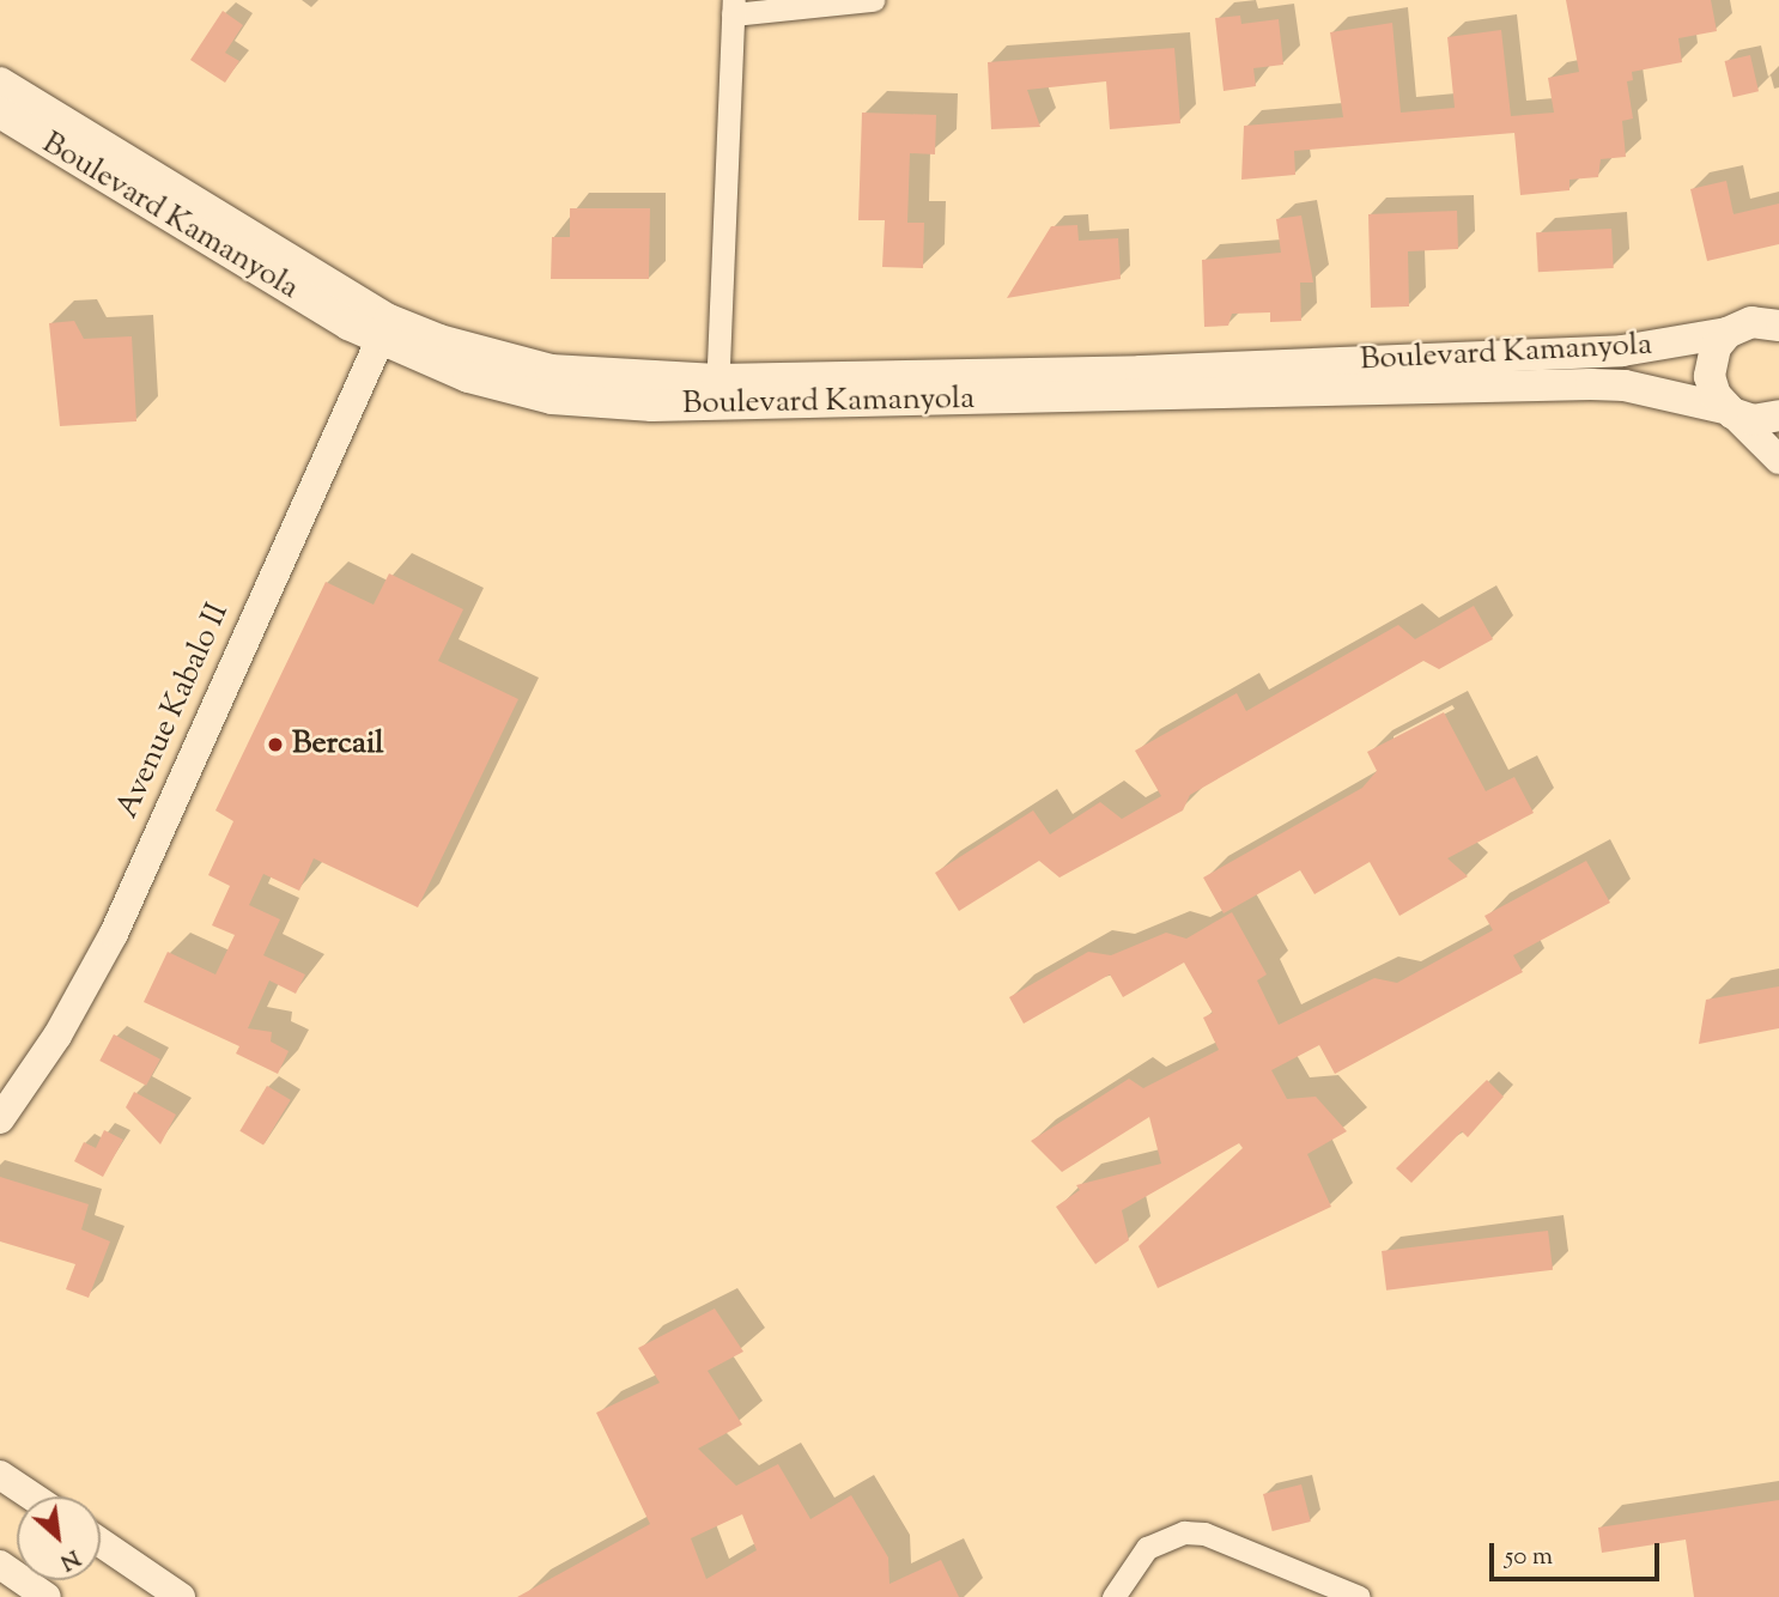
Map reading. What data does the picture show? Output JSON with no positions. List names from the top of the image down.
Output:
{
  "streets": {
    "main road": ["Boulevard Kamanyola"],
    "street": ["Avenue Kabalo II"]
  },
  "crossings": [
    ["Boulevard Kamanyola", "Avenue Kabalo II"]
  ],
  "places": ["Bercail"],
  "scale_bar": "50 m",
  "north": "bottom right"
}
